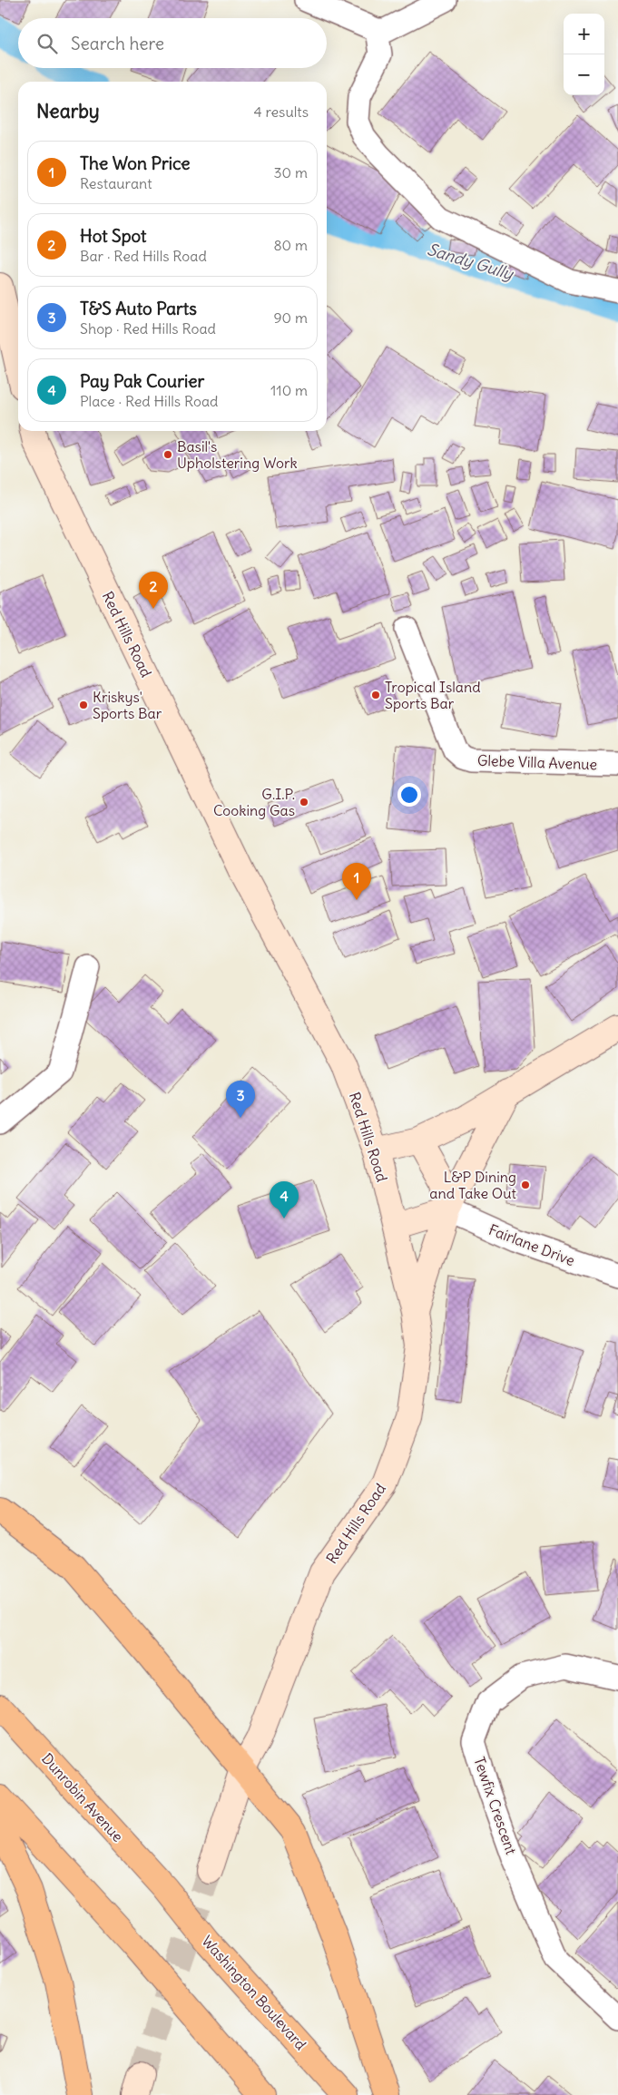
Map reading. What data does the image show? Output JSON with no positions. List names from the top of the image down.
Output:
{
  "streets": {
    "highway": ["Dunrobin Avenue", "Washington Boulevard"],
    "main road": ["Red Hills Road"],
    "street": ["Glebe Villa Avenue", "Fairlane Drive", "Tewfix Crescent"]
  },
  "crossings": [
    ["Dunrobin Avenue", "Washington Boulevard"]
  ],
  "water": ["Sandy Gully"],
  "places": [
    "Basil's Upholstering Work",
    "Tropical Island Sports Bar",
    "Kriskys' Sports Bar",
    "G.I.P. Cooking Gas",
    "L&P Dining and Take Out"
  ],
  "page": {
    "map_buttons": ["+", "−"],
    "search": "Search here",
    "heading": ["Nearby", "4 results"],
    "list": [
      {
        "mark": "1",
        "name": "The Won Price",
        "note": "Restaurant",
        "value": "30 m"
      },
      {
        "mark": "2",
        "name": "Hot Spot",
        "note": "Bar · Red Hills Road",
        "value": "80 m"
      },
      {
        "mark": "3",
        "name": "T&S Auto Parts",
        "note": "Shop · Red Hills Road",
        "value": "90 m"
      },
      {
        "mark": "4",
        "name": "Pay Pak Courier",
        "note": "Place · Red Hills Road",
        "value": "110 m"
      }
    ],
    "pins": [
      "2",
      "1",
      "3",
      "4"
    ]
  }
}
